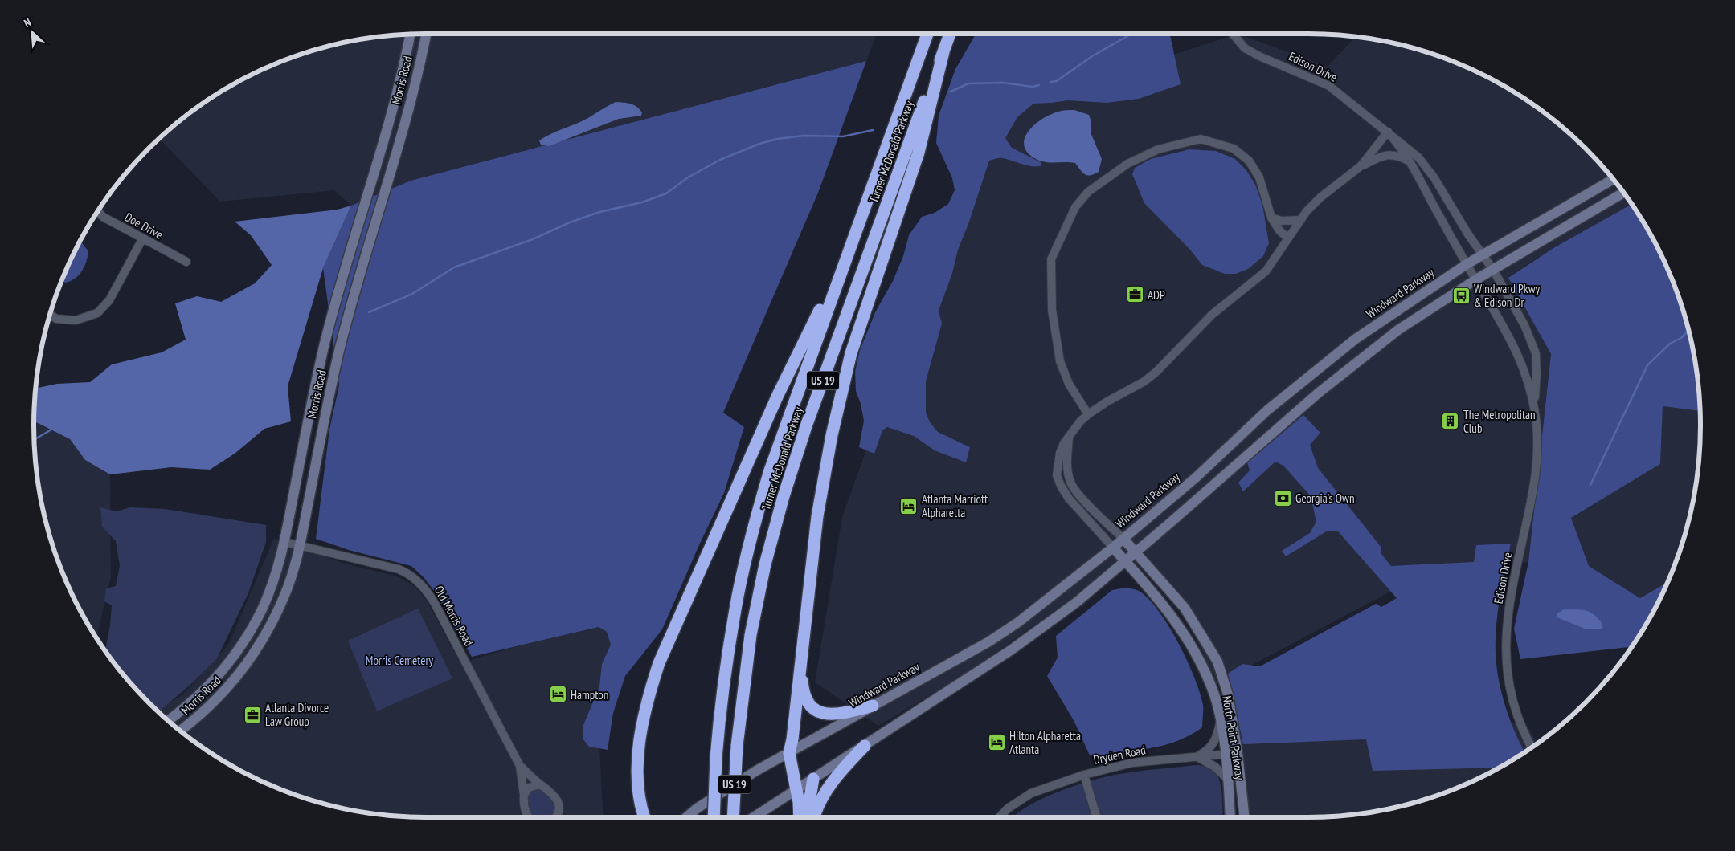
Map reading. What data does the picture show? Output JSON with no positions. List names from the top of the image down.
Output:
{
  "streets": {
    "highway": ["Turner McDonald Parkway", "US 19"],
    "main road": ["Morris Road", "Windward Parkway", "North Point Parkway"],
    "street": [
      "Edison Drive",
      "Doe Drive",
      "Old Morris Road",
      "Dryden Road"
    ]
  },
  "crossings": [
    ["Edison Drive", "Windward Parkway"],
    ["Morris Road", "Old Morris Road"],
    ["Windward Parkway", "North Point Parkway"],
    ["North Point Parkway", "Dryden Road"]
  ],
  "parks": ["Morris Cemetery"],
  "places": {
    "office": ["ADP", "Atlanta Divorce Law Group"],
    "bus stop": ["Windward Pkwy & Edison Dr"],
    "building": ["The Metropolitan Club"],
    "bank": ["Georgia's Own"],
    "hotel": ["Atlanta Marriott Alpharetta", "Hampton", "Hilton Alpharetta Atlanta"]
  },
  "north": "top left"
}
